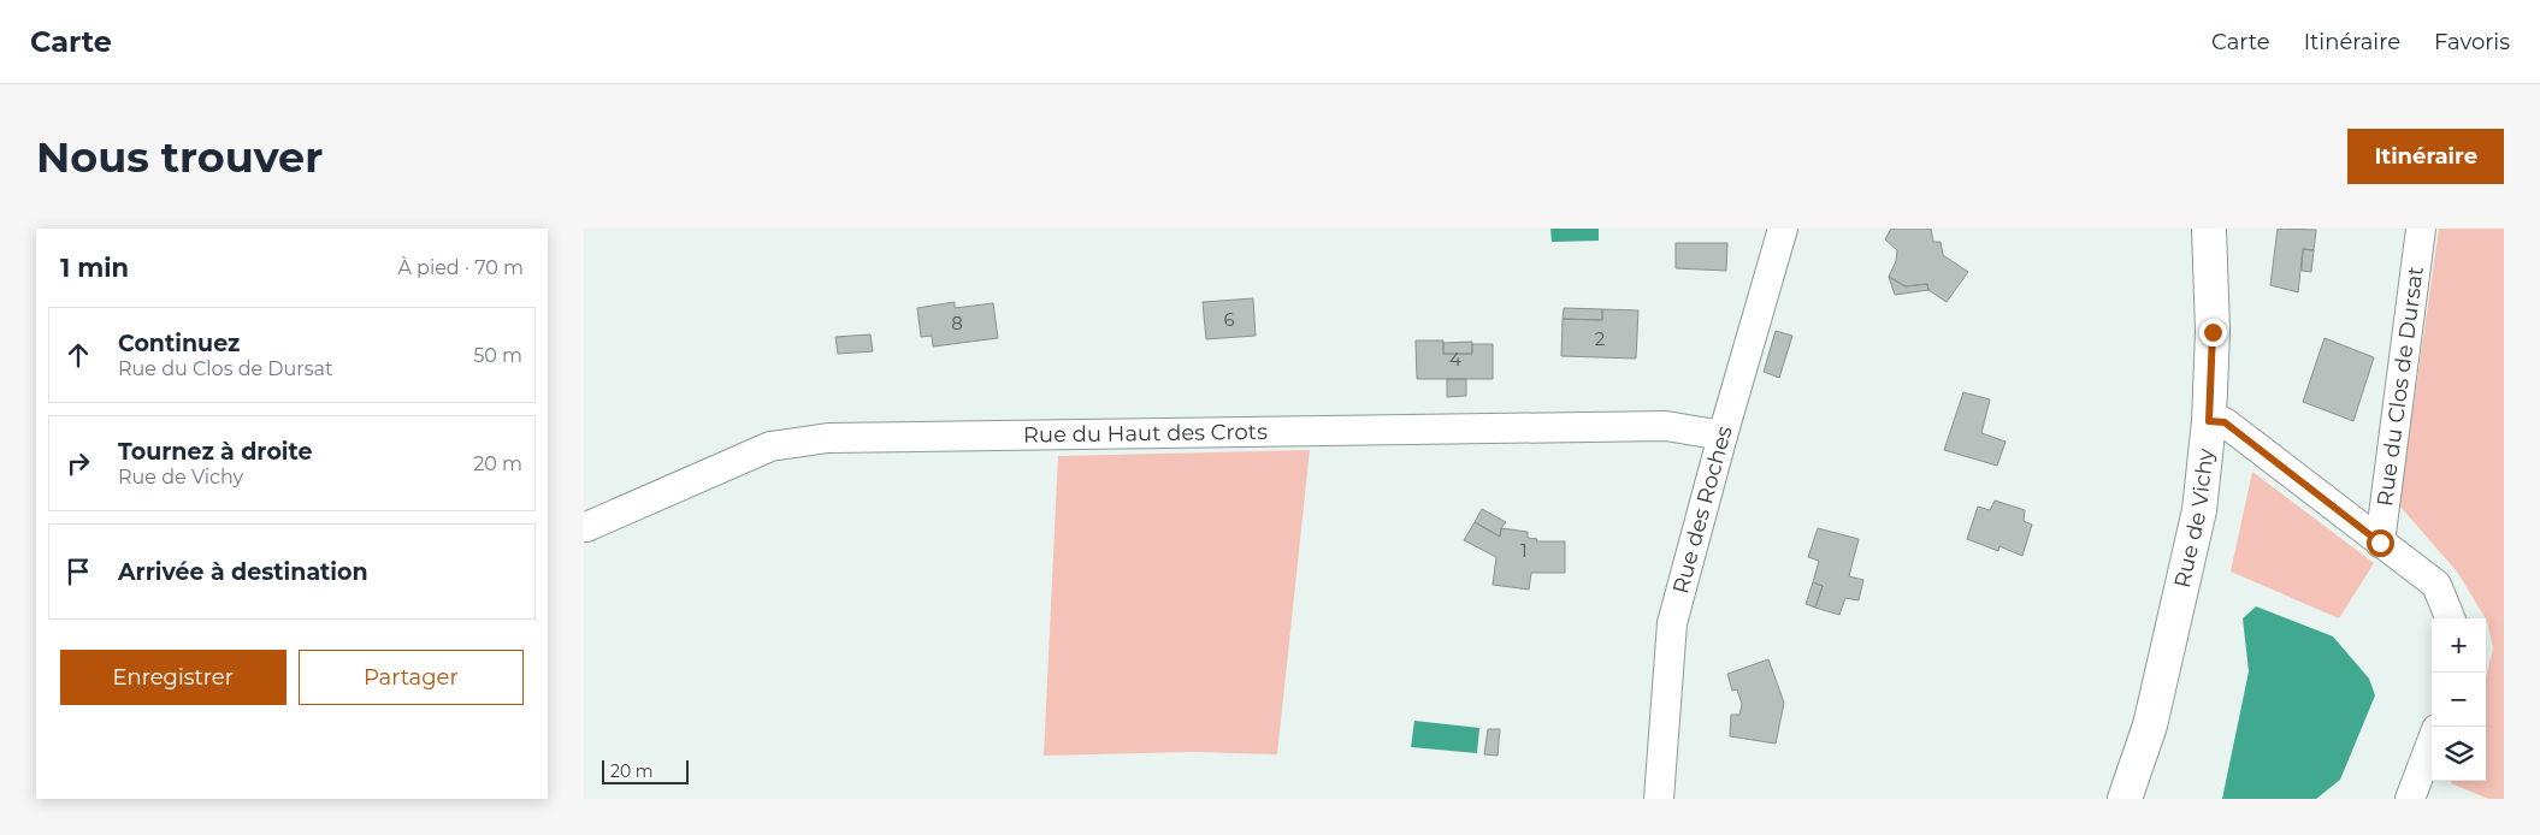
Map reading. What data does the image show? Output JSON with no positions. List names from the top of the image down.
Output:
{
  "streets": {
    "street": [
      "Rue du Clos de Dursat",
      "Rue du Haut des Crots",
      "Rue des Roches",
      "Rue de Vichy"
    ]
  },
  "crossings": [
    ["Rue du Clos de Dursat", "Rue de Vichy"],
    ["Rue du Haut des Crots", "Rue des Roches"]
  ],
  "house_numbers": [
    "6",
    "8",
    "2",
    "4",
    "1"
  ],
  "scale_bar": "20 m",
  "page": {
    "header": "Carte",
    "nav": ["Carte", "Itinéraire", "Favoris"],
    "buttons": [
      "Itinéraire",
      ["Enregistrer", "Partager"]
    ],
    "title": "Nous trouver",
    "heading": ["1 min", "À pied · 70 m"],
    "list": [
      ["Continuez", "Rue du Clos de Dursat", "50 m"],
      ["Tournez à droite", "Rue de Vichy", "20 m"],
      "Arrivée à destination"
    ],
    "map_buttons": ["+", "−"],
    "scale": "20 m"
  }
}
